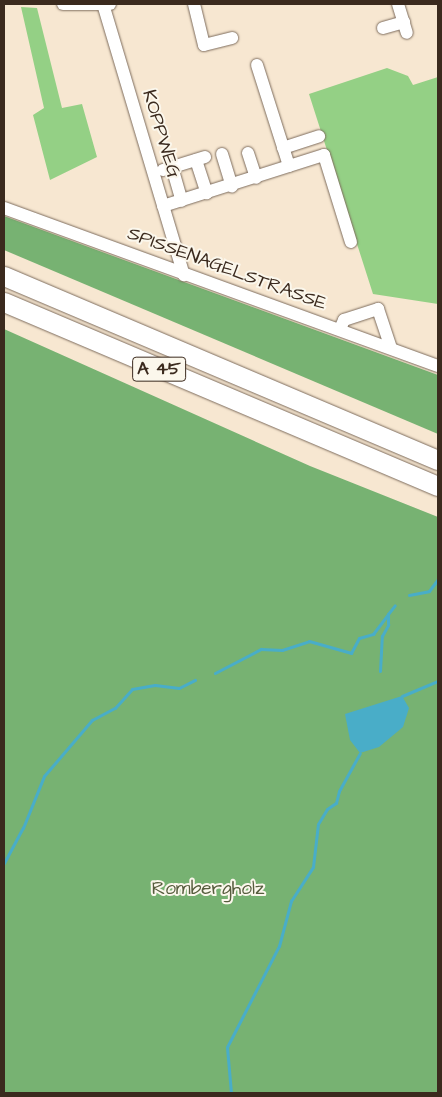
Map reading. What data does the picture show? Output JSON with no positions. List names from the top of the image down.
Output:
{
  "streets": {
    "highway": ["A 45"],
    "street": ["KOPPWEG", "SPISSENAGELSTRASSE"]
  },
  "crossings": [
    ["KOPPWEG", "SPISSENAGELSTRASSE"]
  ],
  "parks": ["Rombergholz"]
}
